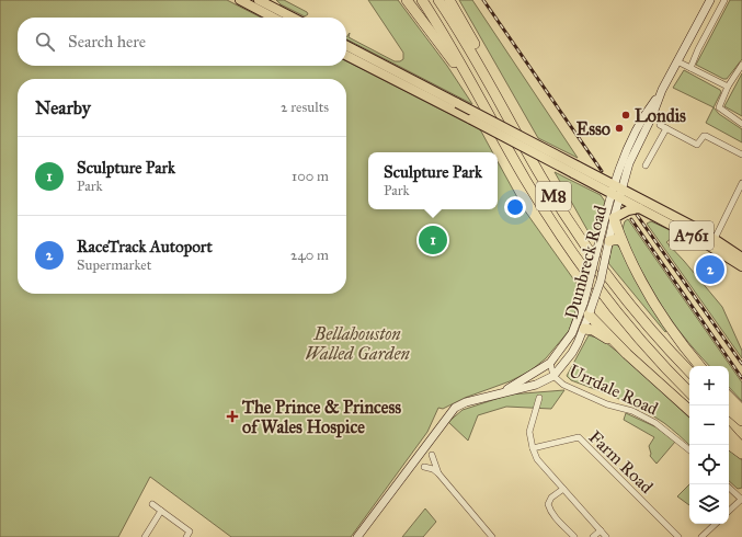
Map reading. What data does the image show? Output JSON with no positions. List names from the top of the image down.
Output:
{
  "streets": {
    "highway": ["M8"],
    "main road": ["A761", "Dumbreck Road"],
    "street": ["Urrdale Road", "Farm Road"]
  },
  "crossings": [
    ["A761", "Dumbreck Road"],
    ["Dumbreck Road", "Urrdale Road"]
  ],
  "parks": ["Bellahouston Walled Garden"],
  "places": {
    "other": ["Londis", "Esso"],
    "health": ["The Prince & Princess of Wales Hospice"]
  },
  "page": {
    "search": "Search here",
    "heading": ["Nearby", "2 results"],
    "list": [
      {
        "mark": "1",
        "name": "Sculpture Park",
        "note": "Park",
        "value": "100 m"
      },
      {
        "mark": "2",
        "name": "RaceTrack Autoport",
        "note": "Supermarket",
        "value": "240 m"
      }
    ],
    "popup": ["Sculpture Park", "Park"],
    "pins": ["1", "2"],
    "map_buttons": ["+", "−"]
  }
}
